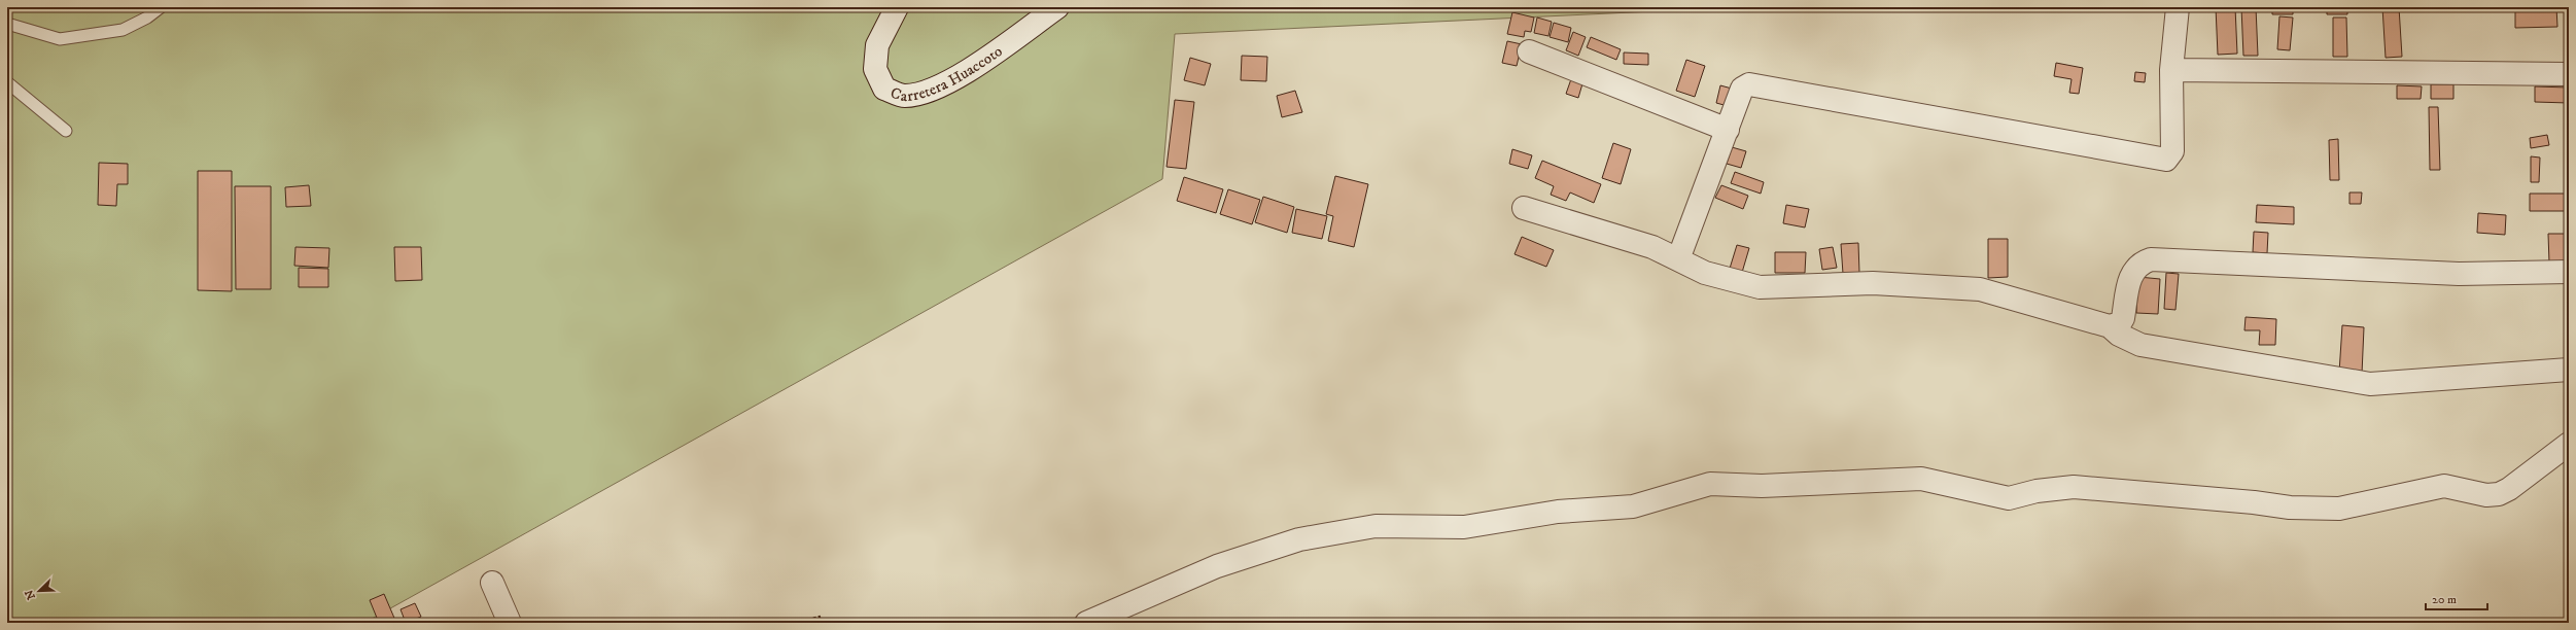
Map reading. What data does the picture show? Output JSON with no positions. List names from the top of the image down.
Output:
{
  "streets": {
    "street": ["Carretera Huaccoto"]
  },
  "scale_bar": "20 m",
  "north": "bottom left"
}
